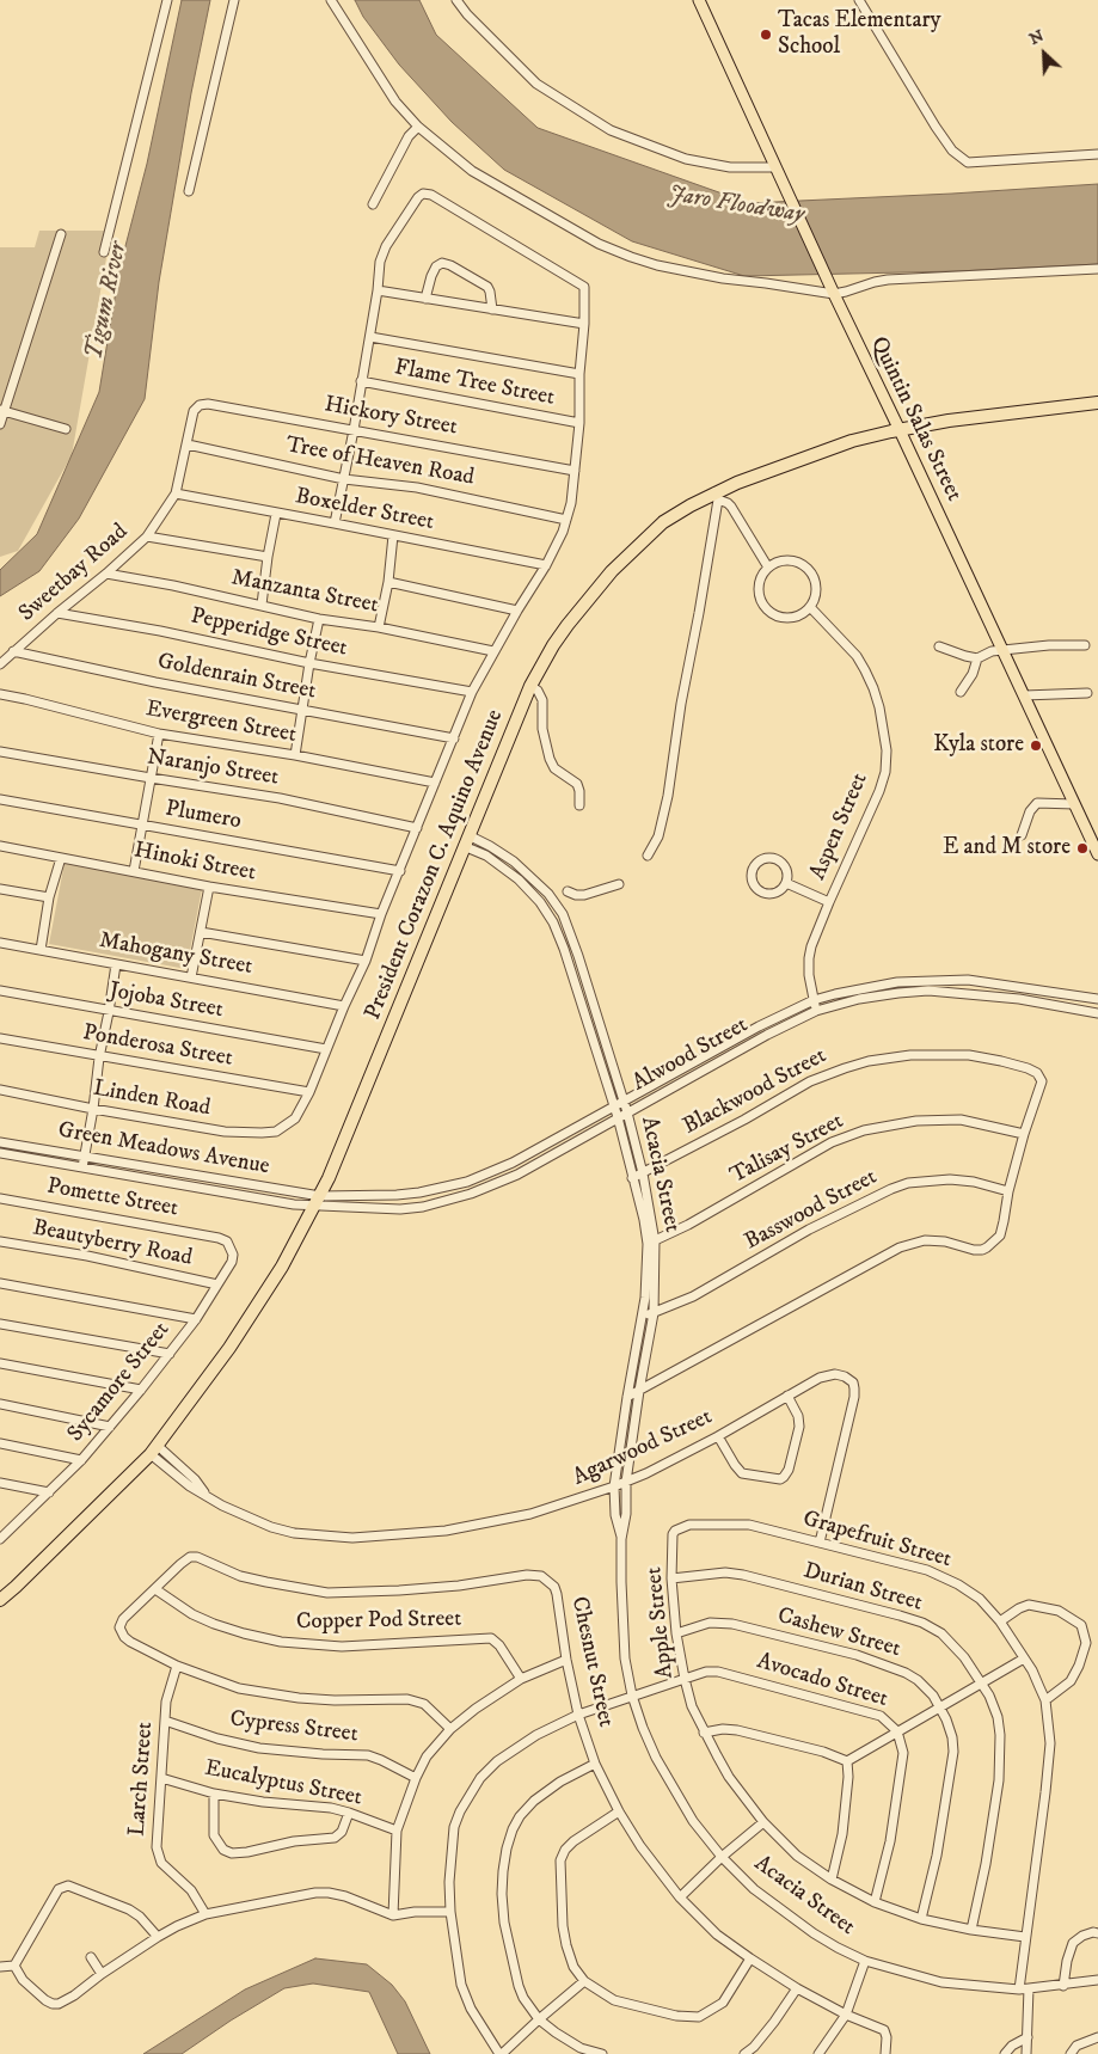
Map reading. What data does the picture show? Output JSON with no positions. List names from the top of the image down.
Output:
{
  "streets": {
    "highway": ["President Corazon C. Aquino Avenue"],
    "main road": ["Quintin Salas Street"],
    "street": [
      "Flame Tree Street",
      "Hickory Street",
      "Tree of Heaven Road",
      "Boxelder Street",
      "Sweetbay Road",
      "Manzanta Street",
      "Pepperidge Street",
      "Goldenrain Street",
      "Evergreen Street",
      "Naranjo Street",
      "Plumero",
      "Aspen Street",
      "Hinoki Street",
      "Mahogany Street",
      "Jojoba Street",
      "Ponderosa Street",
      "Alwood Street",
      "Blackwood Street",
      "Linden Road",
      "Green Meadows Avenue",
      "Talisay Street",
      "Acacia Street",
      "Pomette Street",
      "Basswood Street",
      "Beautyberry Road",
      "Sycamore Street",
      "Agarwood Street",
      "Grapefruit Street",
      "Durian Street",
      "Copper Pod Street",
      "Apple Street",
      "Cashew Street",
      "Chesnut Street",
      "Avocado Street",
      "Cypress Street",
      "Larch Street",
      "Eucalyptus Street"
    ]
  },
  "crossings": [
    ["Hickory Street", "Sweetbay Road"],
    ["Quintin Salas Street", "President Corazon C. Aquino Avenue"],
    ["Tree of Heaven Road", "Sweetbay Road"],
    ["Boxelder Street", "Sweetbay Road"],
    ["Sweetbay Road", "Manzanta Street"],
    ["Sweetbay Road", "Pepperidge Street"],
    ["Sweetbay Road", "Goldenrain Street"],
    ["Aspen Street", "Alwood Street"],
    ["President Corazon C. Aquino Avenue", "Alwood Street"],
    ["President Corazon C. Aquino Avenue", "Green Meadows Avenue"],
    ["President Corazon C. Aquino Avenue", "Acacia Street"],
    ["President Corazon C. Aquino Avenue", "Agarwood Street"],
    ["Ponderosa Street", "Linden Road"],
    ["Alwood Street", "Green Meadows Avenue"],
    ["Alwood Street", "Acacia Street"],
    ["Blackwood Street", "Talisay Street"],
    ["Blackwood Street", "Acacia Street"],
    ["Talisay Street", "Acacia Street"],
    ["Acacia Street", "Basswood Street"],
    ["Acacia Street", "Agarwood Street"],
    ["Acacia Street", "Grapefruit Street"],
    ["Acacia Street", "Avocado Street"],
    ["Pomette Street", "Sycamore Street"],
    ["Beautyberry Road", "Sycamore Street"],
    ["Agarwood Street", "Grapefruit Street"],
    ["Grapefruit Street", "Apple Street"],
    ["Durian Street", "Apple Street"],
    ["Copper Pod Street", "Chesnut Street"],
    ["Apple Street", "Cashew Street"],
    ["Apple Street", "Avocado Street"],
    ["Chesnut Street", "Avocado Street"],
    ["Cypress Street", "Larch Street"],
    ["Larch Street", "Eucalyptus Street"]
  ],
  "water": ["Jaro Floodway", "Tigum River"],
  "places": ["Tacas Elementary School", "Kyla store", "E and M store"],
  "north": "top left"
}
